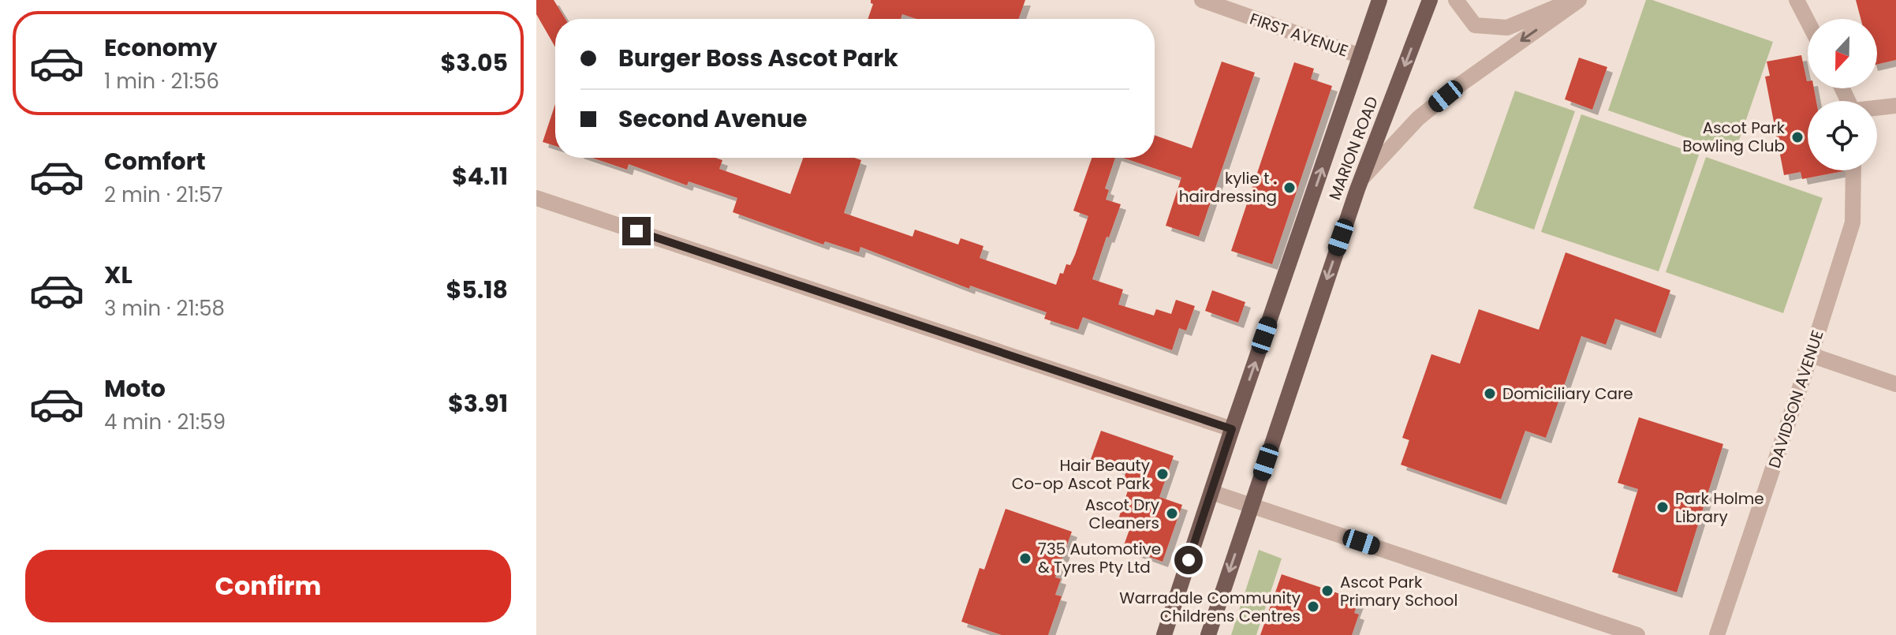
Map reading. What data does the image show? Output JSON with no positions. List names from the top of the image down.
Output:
{
  "streets": {
    "main road": ["MARION ROAD"],
    "street": ["FIRST AVENUE", "DAVIDSON AVENUE"]
  },
  "crossings": [
    ["FIRST AVENUE", "MARION ROAD"]
  ],
  "places": [
    "Ascot Park Bowling Club",
    "kylie t . hairdressing",
    "Domiciliary Care",
    "Hair Beauty Co-op Ascot Park",
    "Park Holme Library",
    "Ascot Dry Cleaners",
    "735 Automotive & Tyres Pty Ltd",
    "Ascot Park Primary School",
    "Warradale Community Childrens Centres"
  ],
  "north": "bottom",
  "page": {
    "list": [
      {
        "name": "Economy",
        "note": "1 min · 21:56",
        "value": "$3.05"
      },
      {
        "name": "Comfort",
        "note": "2 min · 21:57",
        "value": "$4.11"
      },
      {
        "name": "XL",
        "note": "3 min · 21:58",
        "value": "$5.18"
      },
      {
        "name": "Moto",
        "note": "4 min · 21:59",
        "value": "$3.91"
      }
    ],
    "banner": ["Burger Boss Ascot Park", "Second Avenue"],
    "buttons": "Confirm"
  }
}
